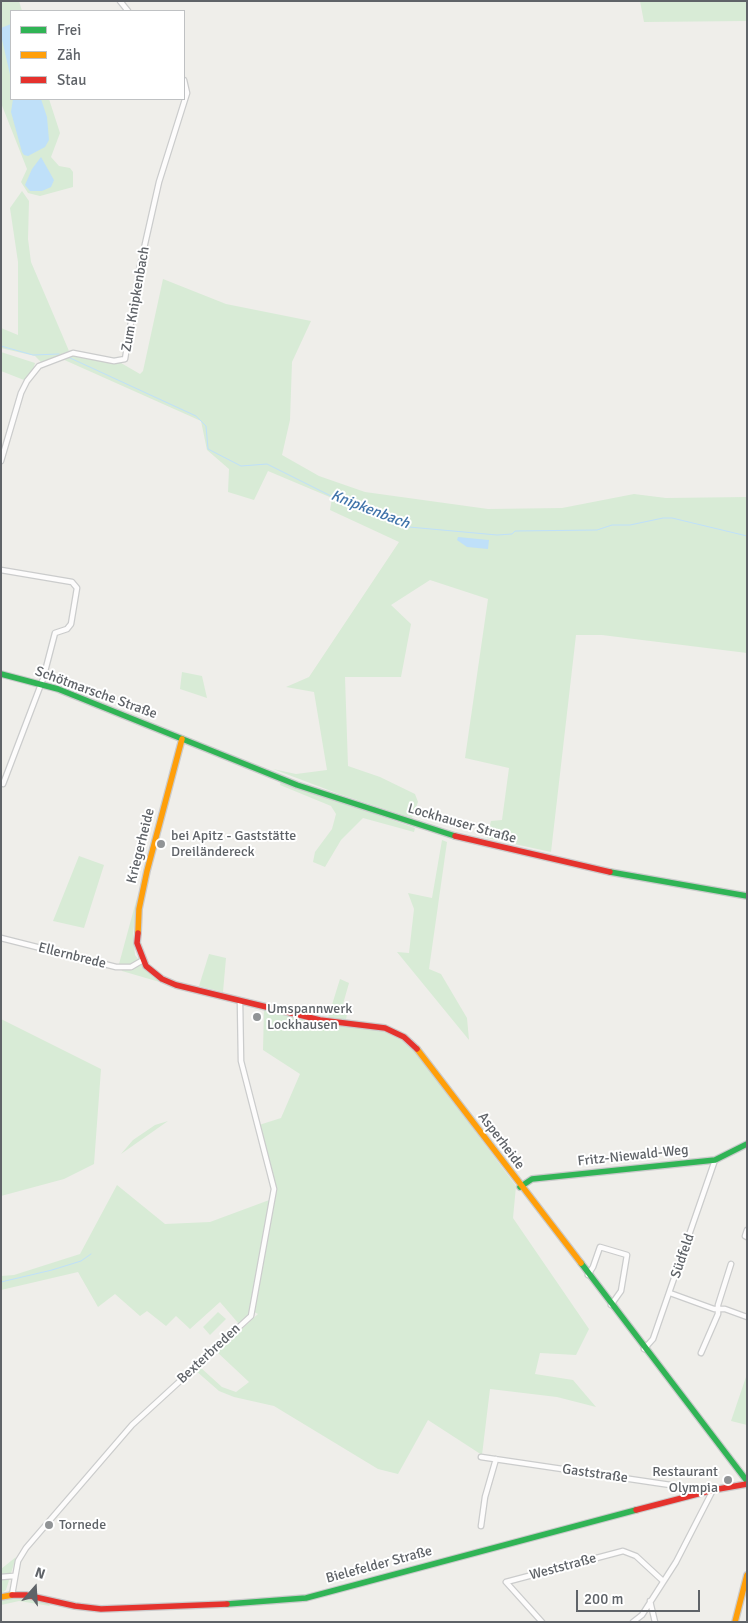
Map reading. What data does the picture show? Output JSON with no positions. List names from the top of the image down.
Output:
{
  "streets": {
    "street": [
      "Zum Knipkenbach",
      "Schötmarsche Straße",
      "Lockhauser Straße",
      "Kriegerheide",
      "Ellernbrede",
      "Asperheide",
      "Fritz-Niewald-Weg",
      "Südfeld",
      "Bexterbreden",
      "Gaststraße",
      "Bielefelder Straße",
      "Weststraße"
    ]
  },
  "crossings": [
    ["Schötmarsche Straße", "Lockhauser Straße"],
    ["Schötmarsche Straße", "Kriegerheide"],
    ["Lockhauser Straße", "Kriegerheide"],
    ["Kriegerheide", "Ellernbrede"],
    ["Kriegerheide", "Asperheide"],
    ["Ellernbrede", "Asperheide"],
    ["Asperheide", "Fritz-Niewald-Weg"],
    ["Asperheide", "Südfeld"],
    ["Asperheide", "Bexterbreden"],
    ["Asperheide", "Bielefelder Straße"],
    ["Fritz-Niewald-Weg", "Südfeld"],
    ["Bexterbreden", "Bielefelder Straße"],
    ["Gaststraße", "Bielefelder Straße"]
  ],
  "water": ["Knipkenbach"],
  "places": [
    "bei Apitz - Gaststätte Dreiländereck",
    "Umspannwerk Lockhausen",
    "Restaurant Olympia",
    "Tornede"
  ],
  "legend": ["Frei", "Zäh", "Stau"],
  "scale_bar": "200 m",
  "north": "top"
}
